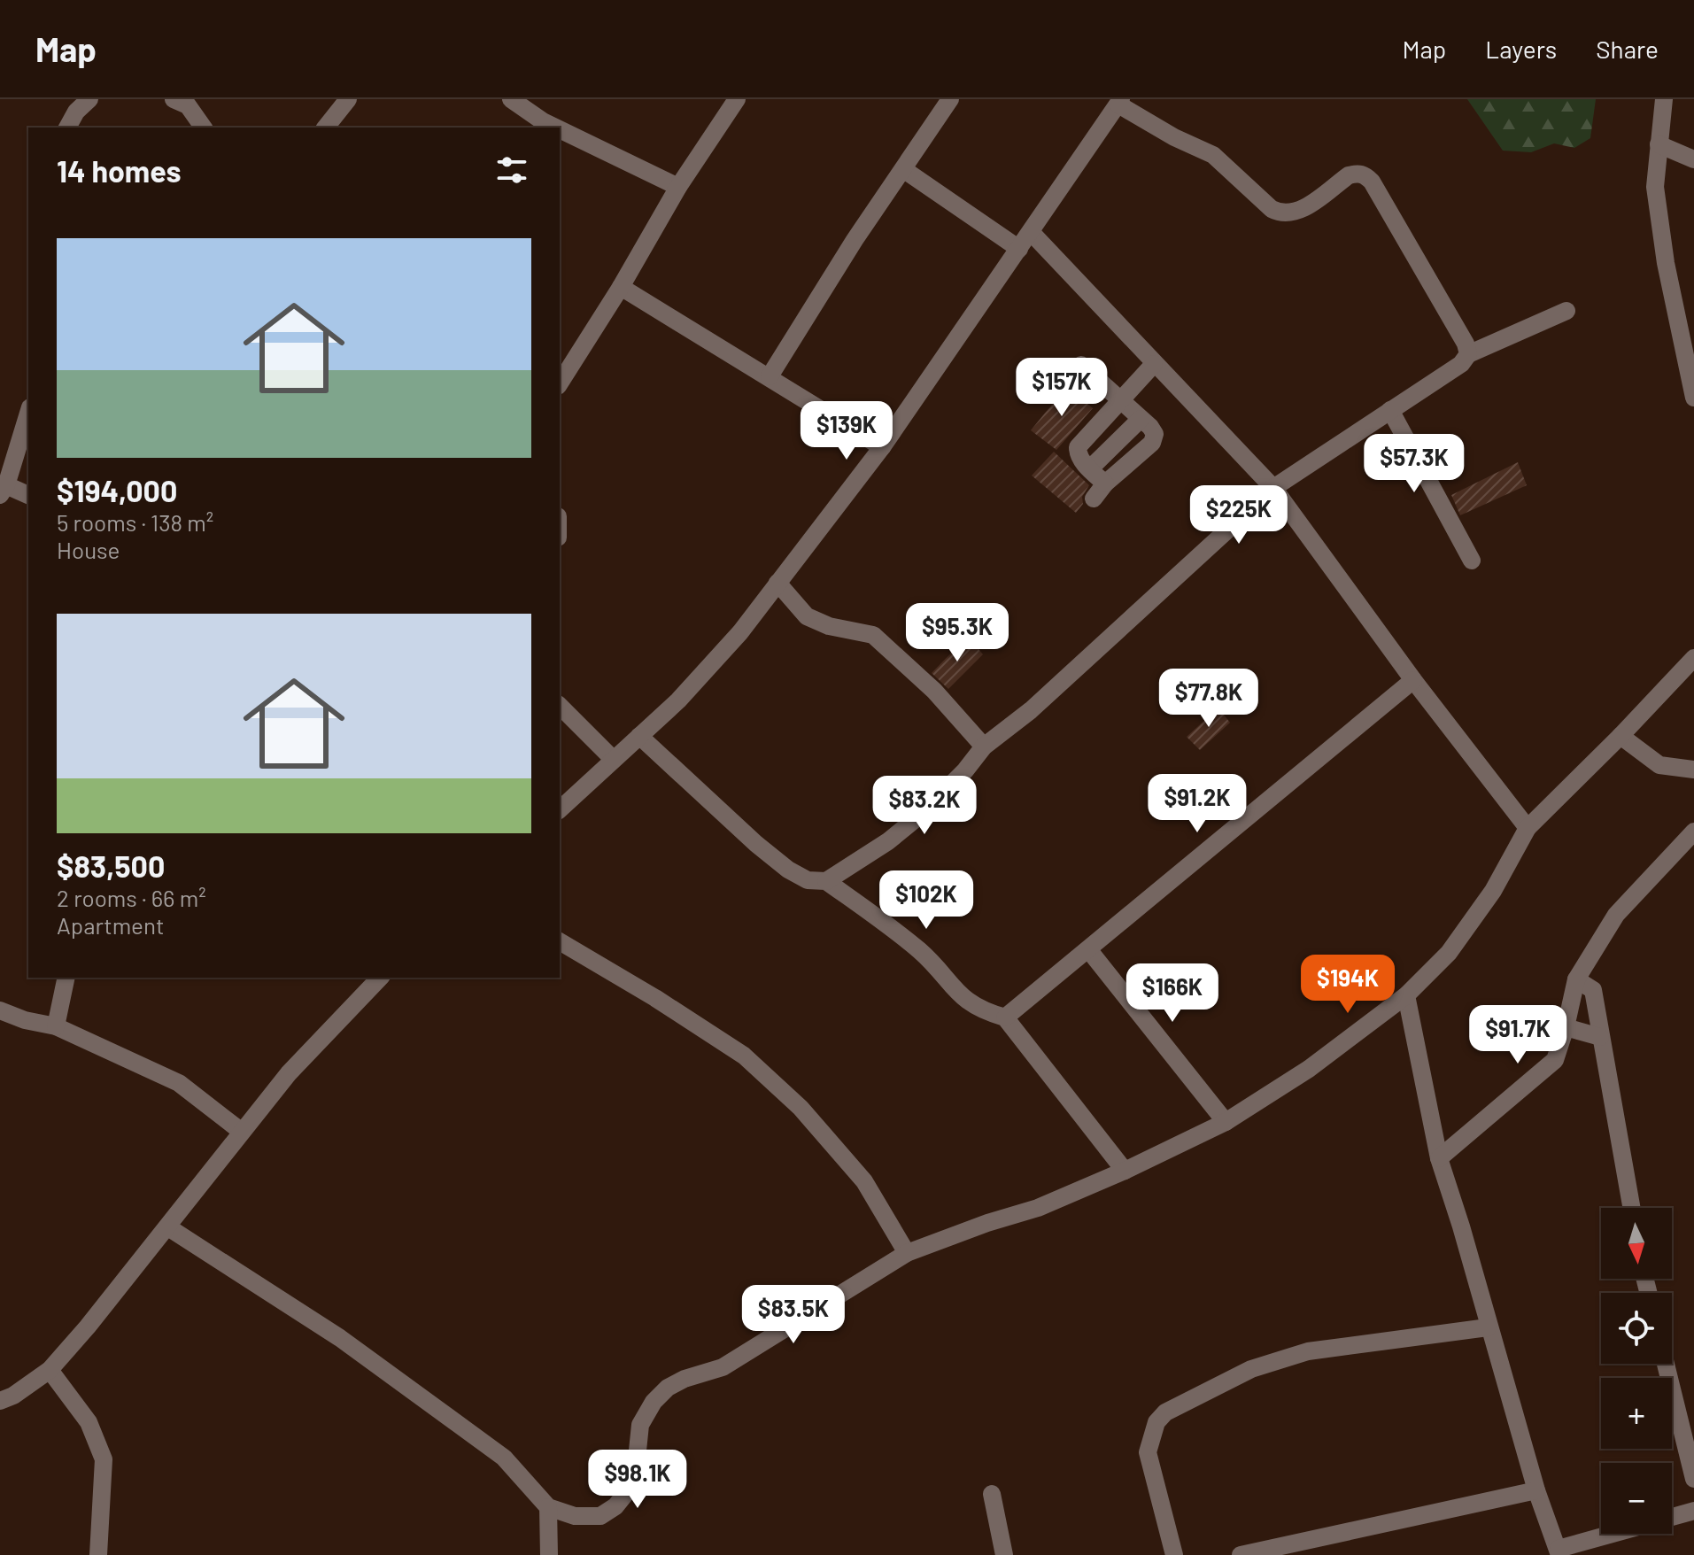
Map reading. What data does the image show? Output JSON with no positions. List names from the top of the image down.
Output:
{
  "north": "bottom",
  "page": {
    "header": "Map",
    "nav": ["Map", "Layers", "Share"],
    "heading": "14 homes",
    "list": [
      {
        "name": "$194,000",
        "note": "5 rooms · 138 m² · House"
      },
      {
        "name": "$83,500",
        "note": "2 rooms · 66 m² · Apartment"
      }
    ],
    "price": [
      "$157K",
      "$139K",
      "$57.3K",
      "$225K",
      "$95.3K",
      "$77.8K",
      "$91.2K",
      "$83.2K",
      "$102K",
      "$194K",
      "$166K",
      "$91.7K",
      "$83.5K",
      "$98.1K"
    ],
    "map_buttons": ["+", "−"]
  }
}
